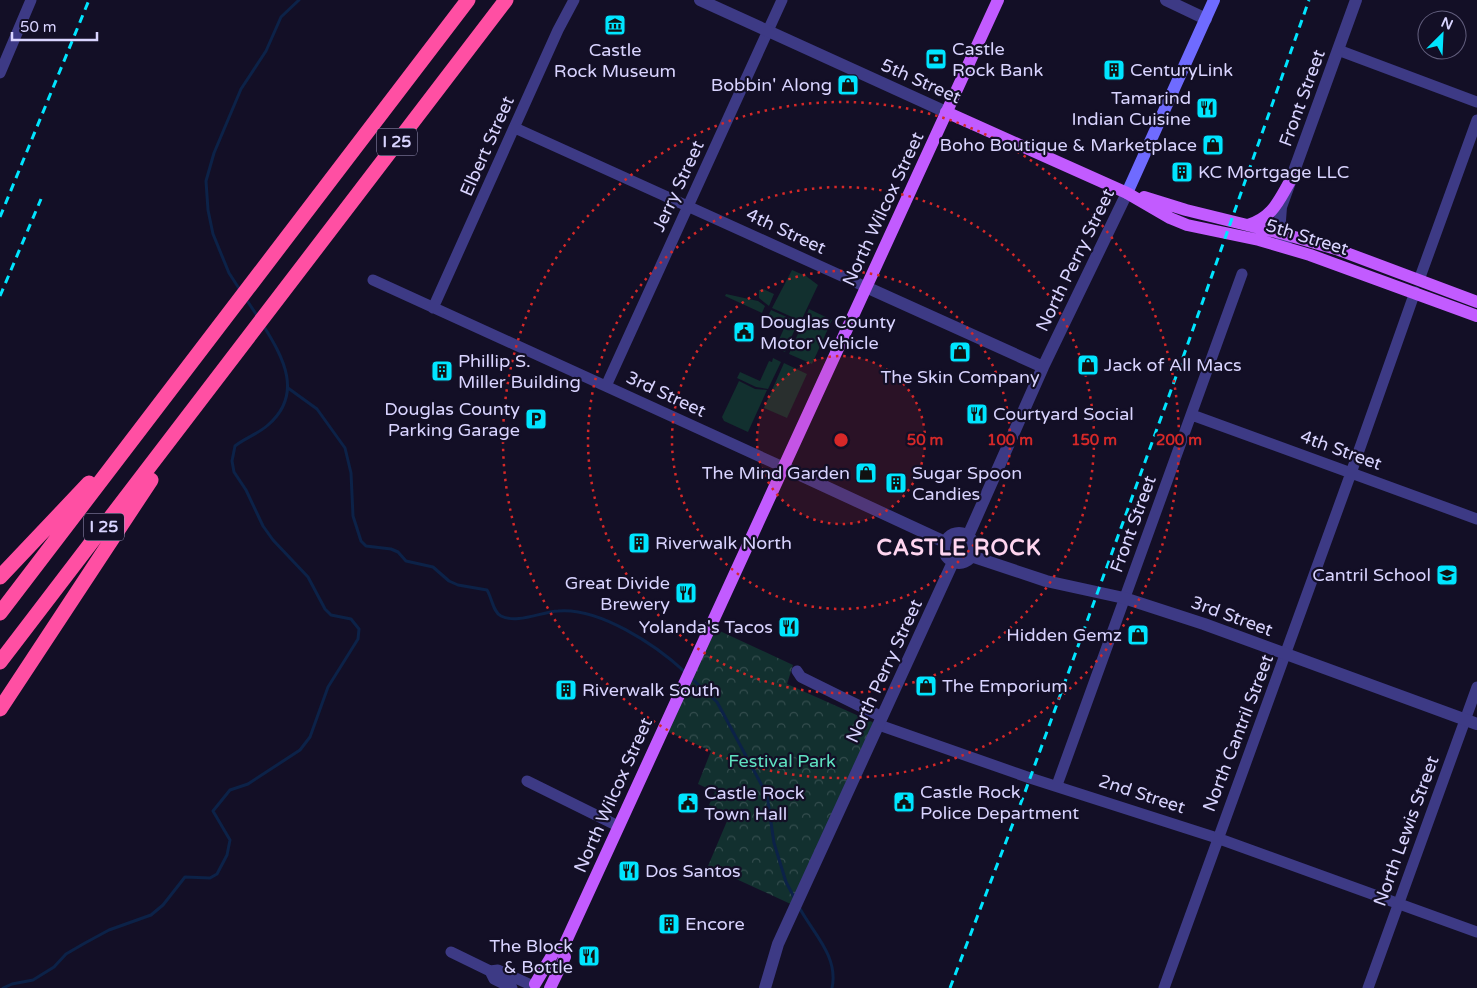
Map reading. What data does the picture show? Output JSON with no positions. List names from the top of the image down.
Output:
{
  "streets": {
    "highway": ["I 25"],
    "main road": ["5th Street", "North Wilcox Street", "North Perry Street"],
    "street": [
      "Front Street",
      "Elbert Street",
      "Jerry Street",
      "4th Street",
      "3rd Street",
      "North Cantril Street",
      "2nd Street",
      "North Lewis Street"
    ]
  },
  "crossings": [
    ["5th Street", "Front Street"],
    ["5th Street", "Jerry Street"],
    ["5th Street", "North Wilcox Street"],
    ["5th Street", "North Perry Street"],
    ["5th Street", "North Cantril Street"],
    ["Front Street", "4th Street"],
    ["Front Street", "3rd Street"],
    ["Front Street", "2nd Street"],
    ["Elbert Street", "4th Street"],
    ["Elbert Street", "3rd Street"],
    ["Jerry Street", "4th Street"],
    ["Jerry Street", "3rd Street"],
    ["North Wilcox Street", "4th Street"],
    ["North Wilcox Street", "3rd Street"],
    ["4th Street", "North Perry Street"],
    ["4th Street", "North Cantril Street"],
    ["North Perry Street", "3rd Street"],
    ["North Perry Street", "2nd Street"],
    ["3rd Street", "North Cantril Street"],
    ["3rd Street", "North Lewis Street"],
    ["North Cantril Street", "2nd Street"],
    ["2nd Street", "North Lewis Street"]
  ],
  "districts": ["CASTLE ROCK"],
  "parks": ["Festival Park"],
  "places": {
    "museum": ["Castle Rock Museum"],
    "bank": ["Castle Rock Bank"],
    "building": [
      "CenturyLink",
      "KC Mortgage LLC",
      "Phillip S. Miller Building",
      "Sugar Spoon Candies",
      "Riverwalk North",
      "Riverwalk South",
      "Encore"
    ],
    "shop": [
      "Bobbin' Along",
      "Boho Boutique & Marketplace",
      "The Skin Company",
      "Jack of All Macs",
      "The Mind Garden",
      "Hidden Gemz",
      "The Emporium"
    ],
    "restaurant": [
      "Tamarind Indian Cuisine",
      "Courtyard Social",
      "Great Divide Brewery",
      "Yolanda's Tacos",
      "Dos Santos",
      "The Block & Bottle"
    ],
    "public building": ["Douglas County Motor Vehicle", "Castle Rock Police Department", "Castle Rock Town Hall"],
    "parking": ["Douglas County Parking Garage"],
    "school or university": ["Cantril School"]
  },
  "scale_bar": "50 m",
  "north": "top right",
  "rings": [
    "50 m",
    "100 m",
    "150 m",
    "200 m"
  ]
}
